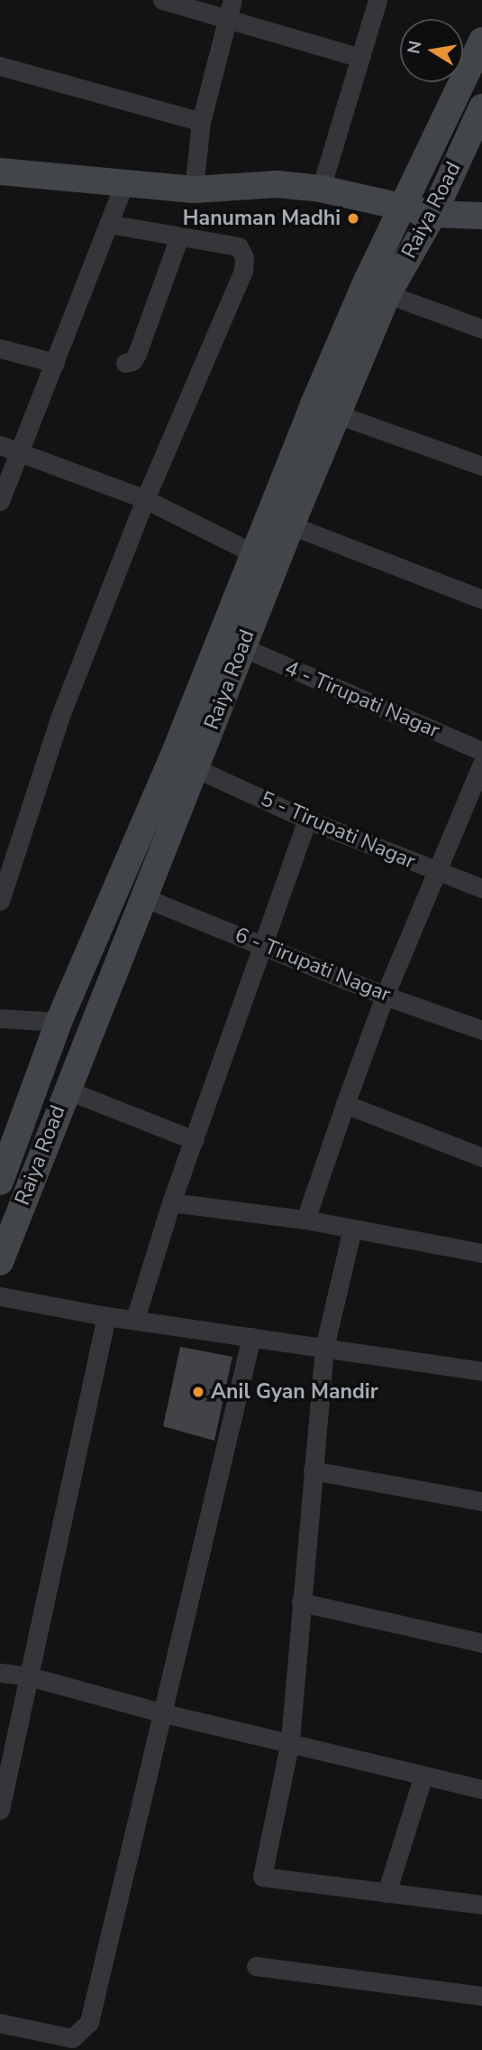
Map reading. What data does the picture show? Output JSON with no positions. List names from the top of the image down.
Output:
{
  "streets": {
    "street": [
      "Raiya Road",
      "4 - Tirupati Nagar",
      "5 - Tirupati Nagar",
      "6 - Tirupati Nagar"
    ]
  },
  "crossings": [
    ["Raiya Road", "4 - Tirupati Nagar"],
    ["Raiya Road", "5 - Tirupati Nagar"],
    ["Raiya Road", "6 - Tirupati Nagar"]
  ],
  "places": ["Hanuman Madhi", "Anil Gyan Mandir"],
  "north": "left"
}
